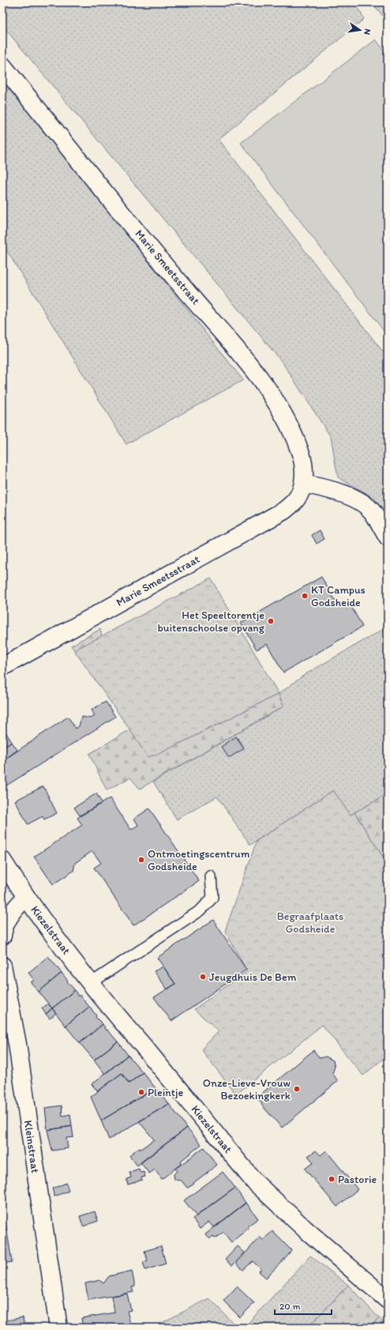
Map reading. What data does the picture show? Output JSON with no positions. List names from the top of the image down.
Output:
{
  "streets": {
    "street": ["Marie Smeetsstraat", "Kiezelstraat", "Kleinstraat"]
  },
  "parks": ["Begraafplaats Godsheide"],
  "places": [
    "KT Campus Godsheide",
    "Het Speeltorentje buitenschoolse opvang",
    "Ontmoetingscentrum Godsheide",
    "Jeugdhuis De Bem",
    "Onze-Lieve-Vrouw Bezoekingkerk",
    "Pleintje",
    "Pastorie"
  ],
  "scale_bar": "20 m",
  "north": "right"
}
